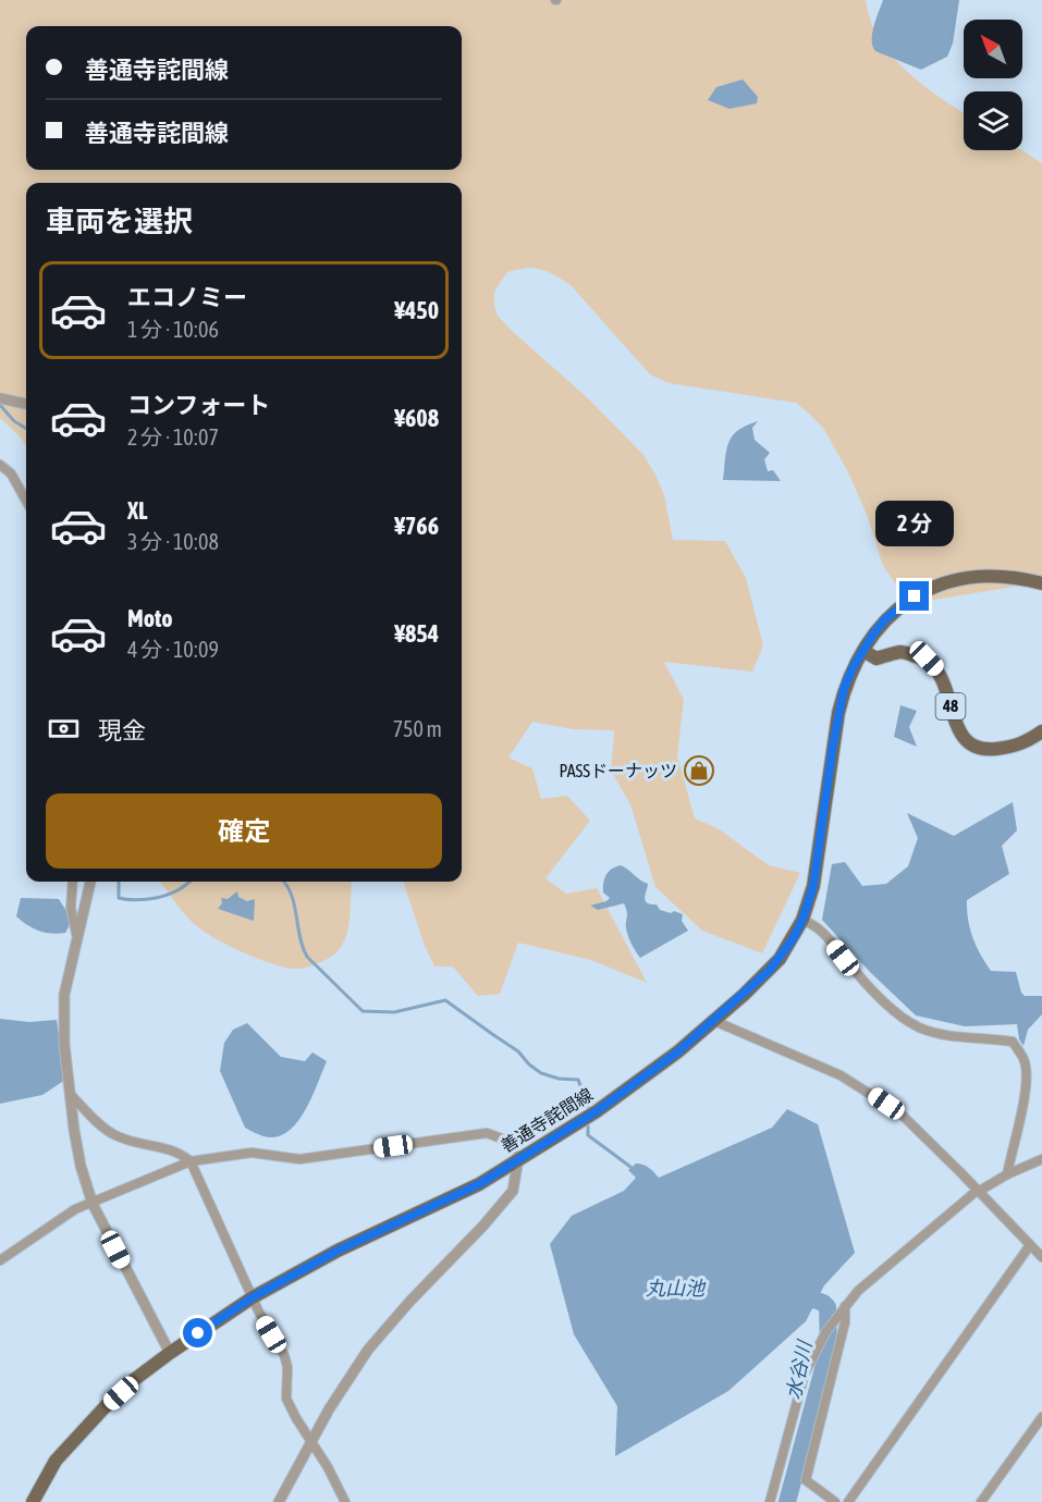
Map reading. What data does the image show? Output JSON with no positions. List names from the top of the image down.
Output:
{
  "streets": {
    "main road": ["48", "善通寺詫間線"]
  },
  "crossings": [
    ["48", "善通寺詫間線"]
  ],
  "water": ["丸山池", "水谷川"],
  "places": {
    "shop": ["PASSドーナッツ"]
  },
  "north": "top left",
  "page": {
    "banner": ["善通寺詫間線", "善通寺詫間線"],
    "heading": "車両を選択",
    "list": [
      {
        "name": "エコノミー",
        "note": "1 分 · 10:06",
        "value": "¥450"
      },
      {
        "name": "コンフォート",
        "note": "2 分 · 10:07",
        "value": "¥608"
      },
      {
        "name": "XL",
        "note": "3 分 · 10:08",
        "value": "¥766"
      },
      {
        "name": "Moto",
        "note": "4 分 · 10:09",
        "value": "¥854"
      }
    ],
    "bubble": "2 分",
    "pay": ["現金", "750 m"],
    "buttons": "確定"
  }
}
